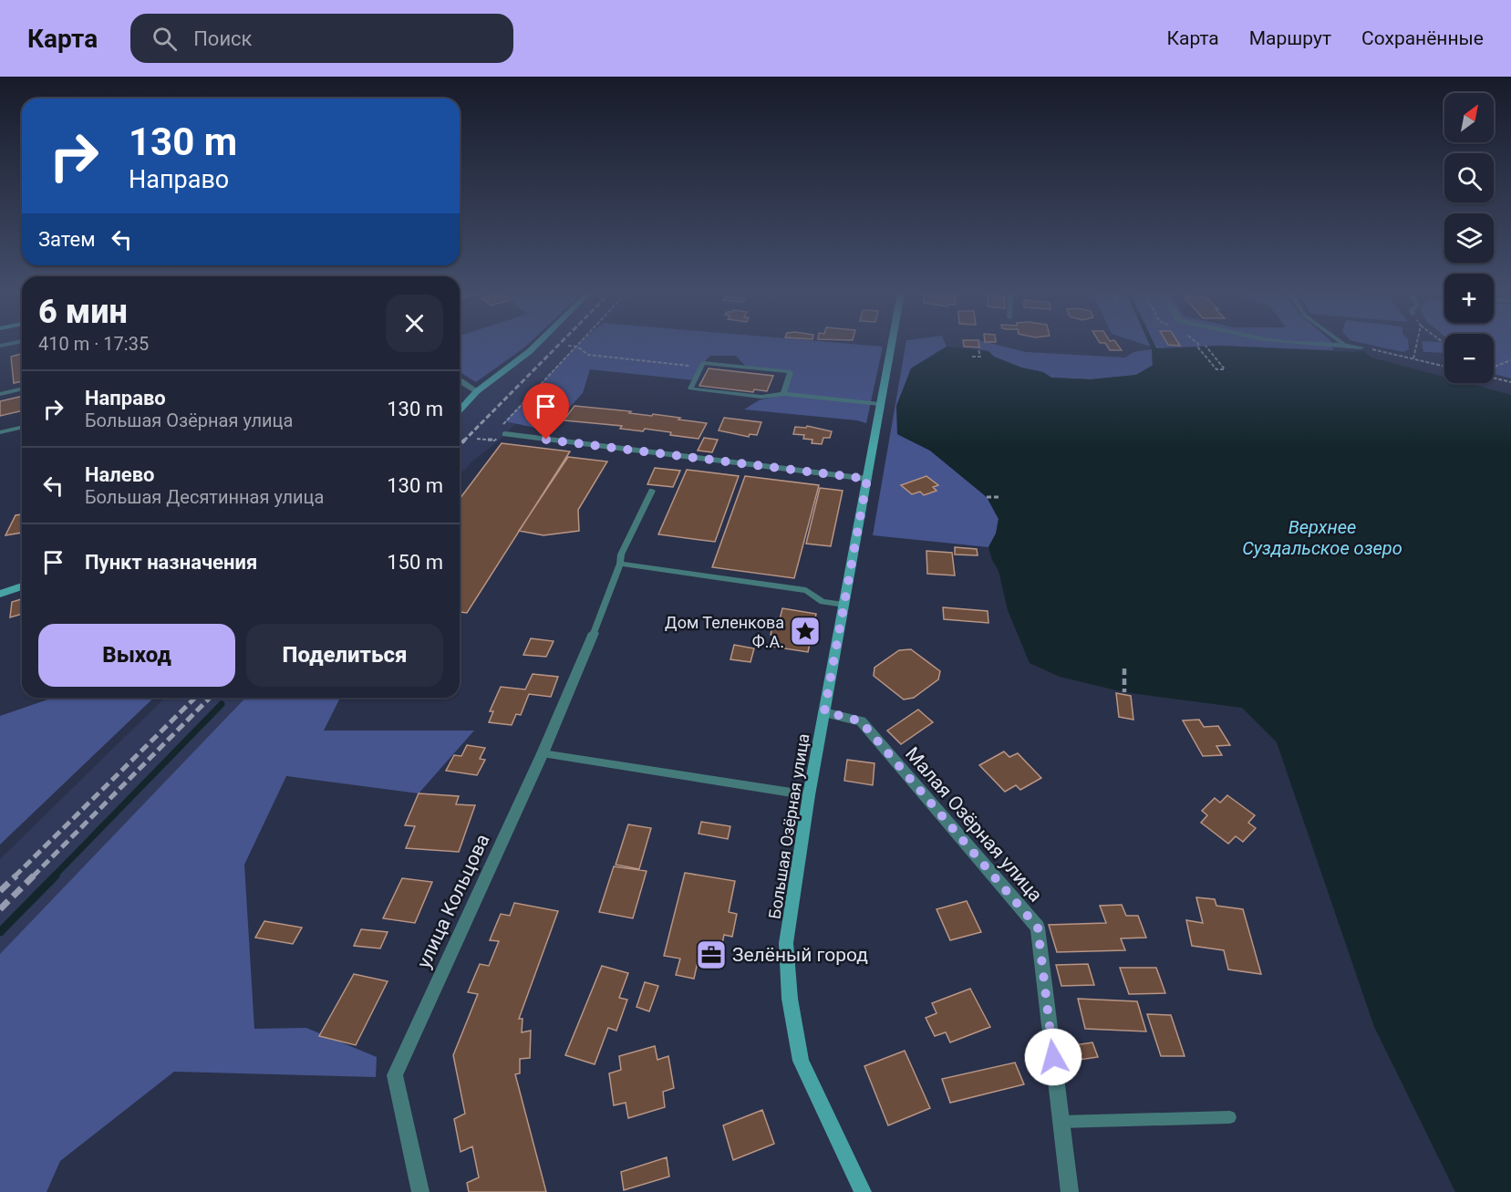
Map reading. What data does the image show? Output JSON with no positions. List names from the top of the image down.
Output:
{
  "streets": {
    "street": ["Малая Озёрная улица", "Большая Озёрная улица", "улица Кольцова"]
  },
  "crossings": [
    ["Малая Озёрная улица", "Большая Озёрная улица"]
  ],
  "water": ["Верхнее Суздальское озеро"],
  "places": {
    "place": ["Дом Теленкова Ф.А."],
    "office": ["Зелёный город"]
  },
  "north": "top right",
  "page": {
    "header": "Карта",
    "search": "Поиск",
    "nav": ["Карта", "Маршрут", "Сохранённые"],
    "map_buttons": ["+", "−"],
    "turn": ["130 m", "Направо"],
    "then": "Затем",
    "heading": ["6 мин", "410 m · 17:35"],
    "list": [
      {
        "name": "Направо",
        "note": "Большая Озёрная улица",
        "value": "130 m"
      },
      {
        "name": "Налево",
        "note": "Большая Десятинная улица",
        "value": "130 m"
      },
      {
        "name": "Пункт назначения",
        "value": "150 m"
      }
    ],
    "buttons": ["Выход", "Поделиться"]
  }
}
